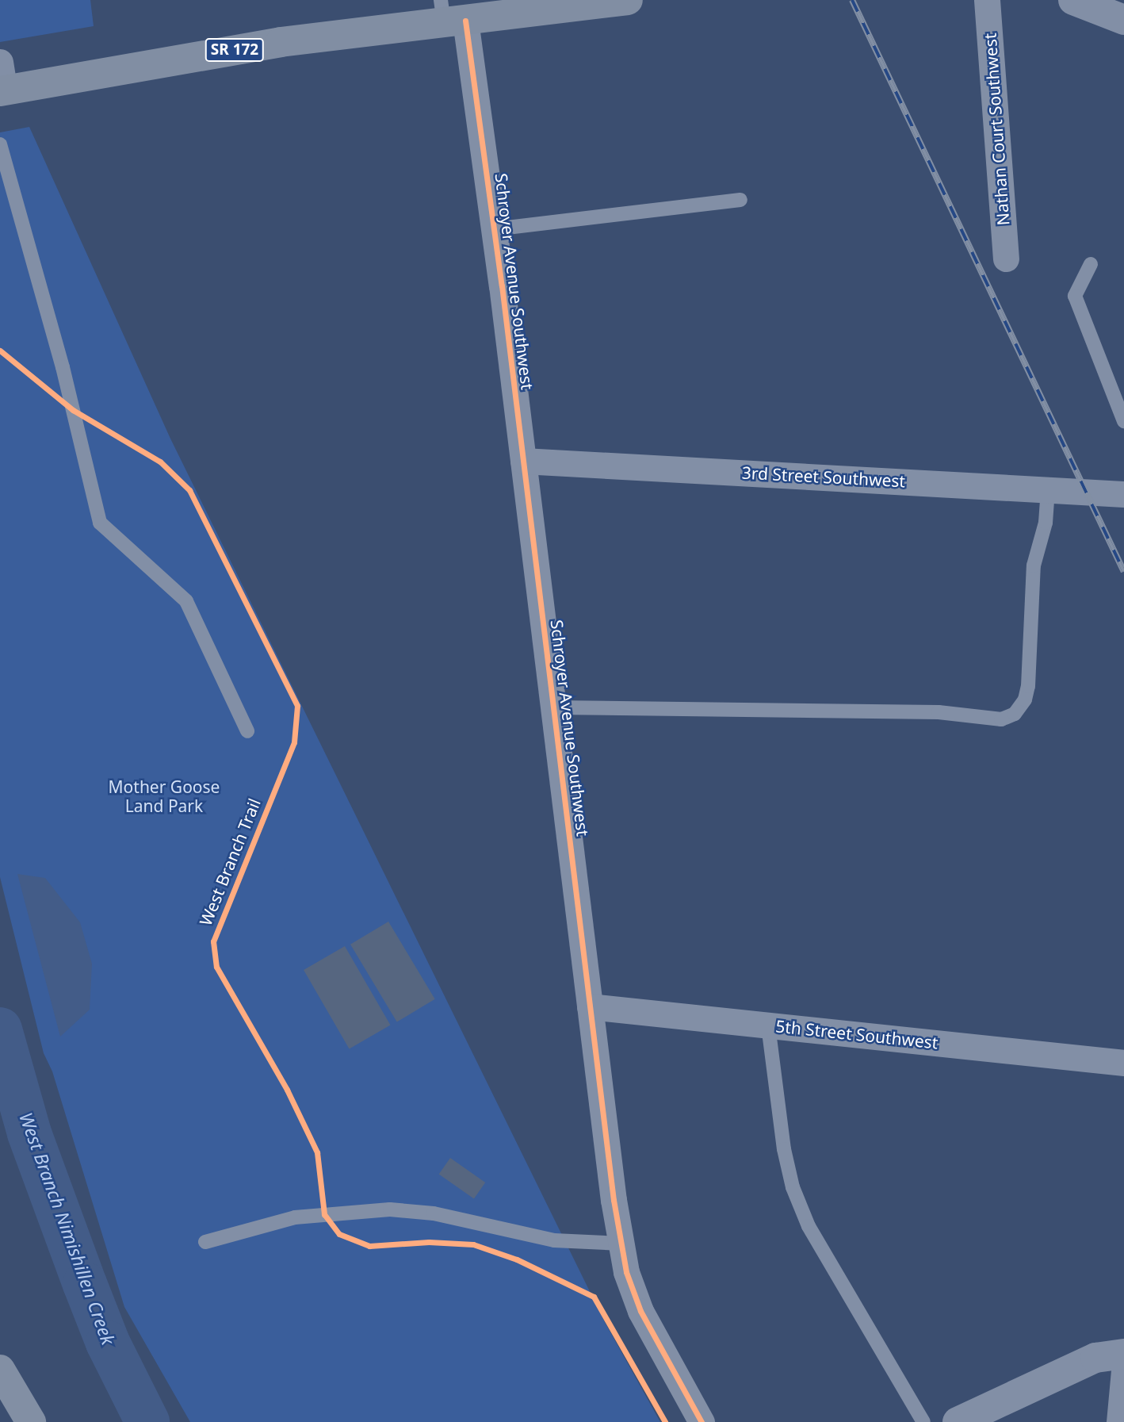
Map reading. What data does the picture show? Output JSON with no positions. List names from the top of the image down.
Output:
{
  "streets": {
    "main road": ["SR 172"],
    "street": [
      "Nathan Court Southwest",
      "Schroyer Avenue Southwest",
      "3rd Street Southwest",
      "5th Street Southwest"
    ],
    "cycle path": ["West Branch Trail"]
  },
  "crossings": [
    ["SR 172", "Schroyer Avenue Southwest"],
    ["Schroyer Avenue Southwest", "3rd Street Southwest"],
    ["Schroyer Avenue Southwest", "5th Street Southwest"]
  ],
  "water": ["West Branch Nimishillen Creek"],
  "parks": ["Mother Goose Land Park"]
}
